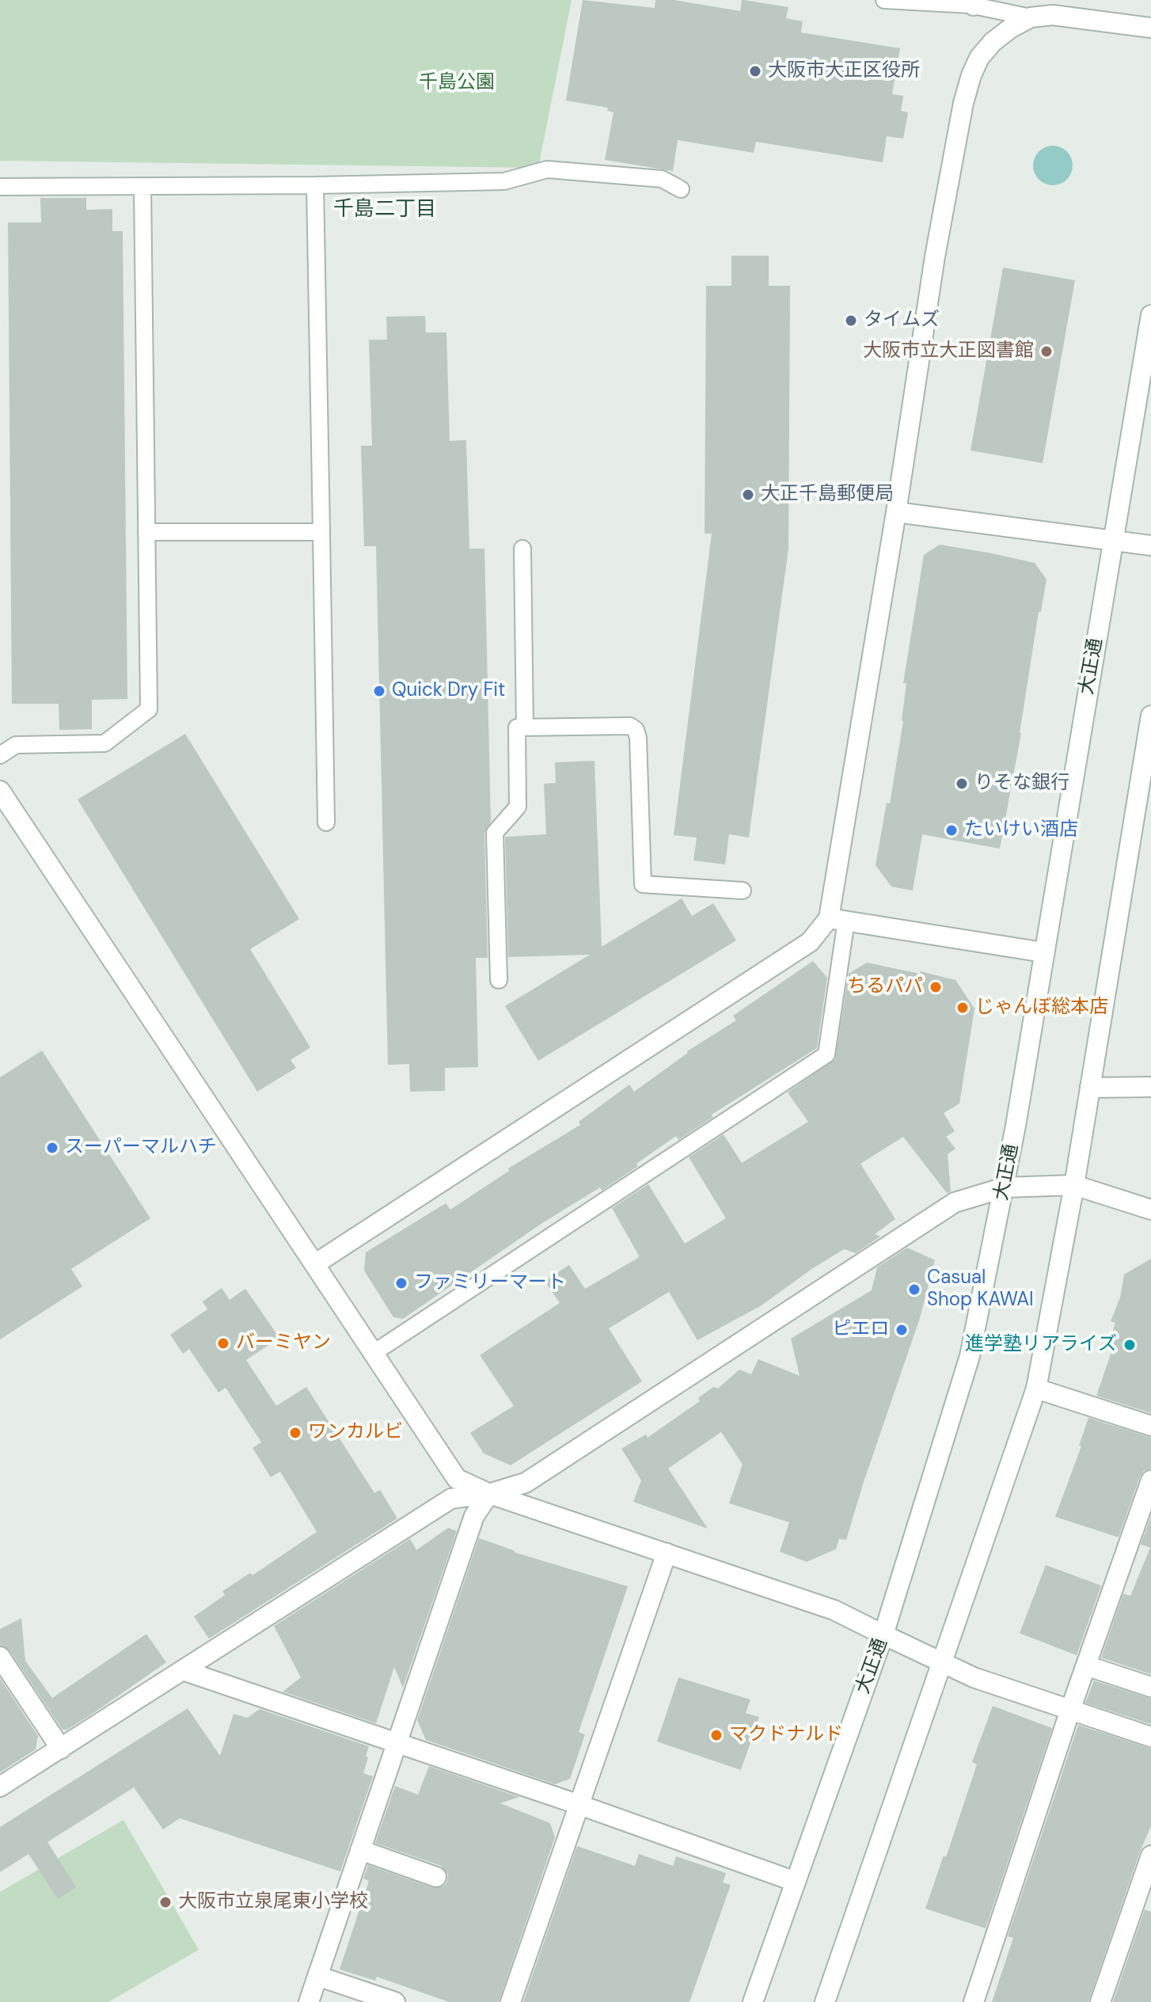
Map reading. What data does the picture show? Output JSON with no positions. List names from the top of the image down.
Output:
{
  "streets": {
    "street": ["大正通"]
  },
  "districts": ["千島二丁目"],
  "parks": ["千島公園"],
  "places": [
    "大阪市大正区役所",
    "タイムズ",
    "大阪市立大正図書館",
    "大正千島郵便局",
    "Quick Dry Fit",
    "りそな銀行",
    "たいけい酒店",
    "ちるパパ",
    "じゃんぼ総本店",
    "スーパーマルハチ",
    "ファミリーマート",
    "Casual Shop KAWAI",
    "ピエロ",
    "バーミヤン",
    "進学塾リアライズ",
    "ワンカルビ",
    "マクドナルド",
    "大阪市立泉尾東小学校"
  ]
}
